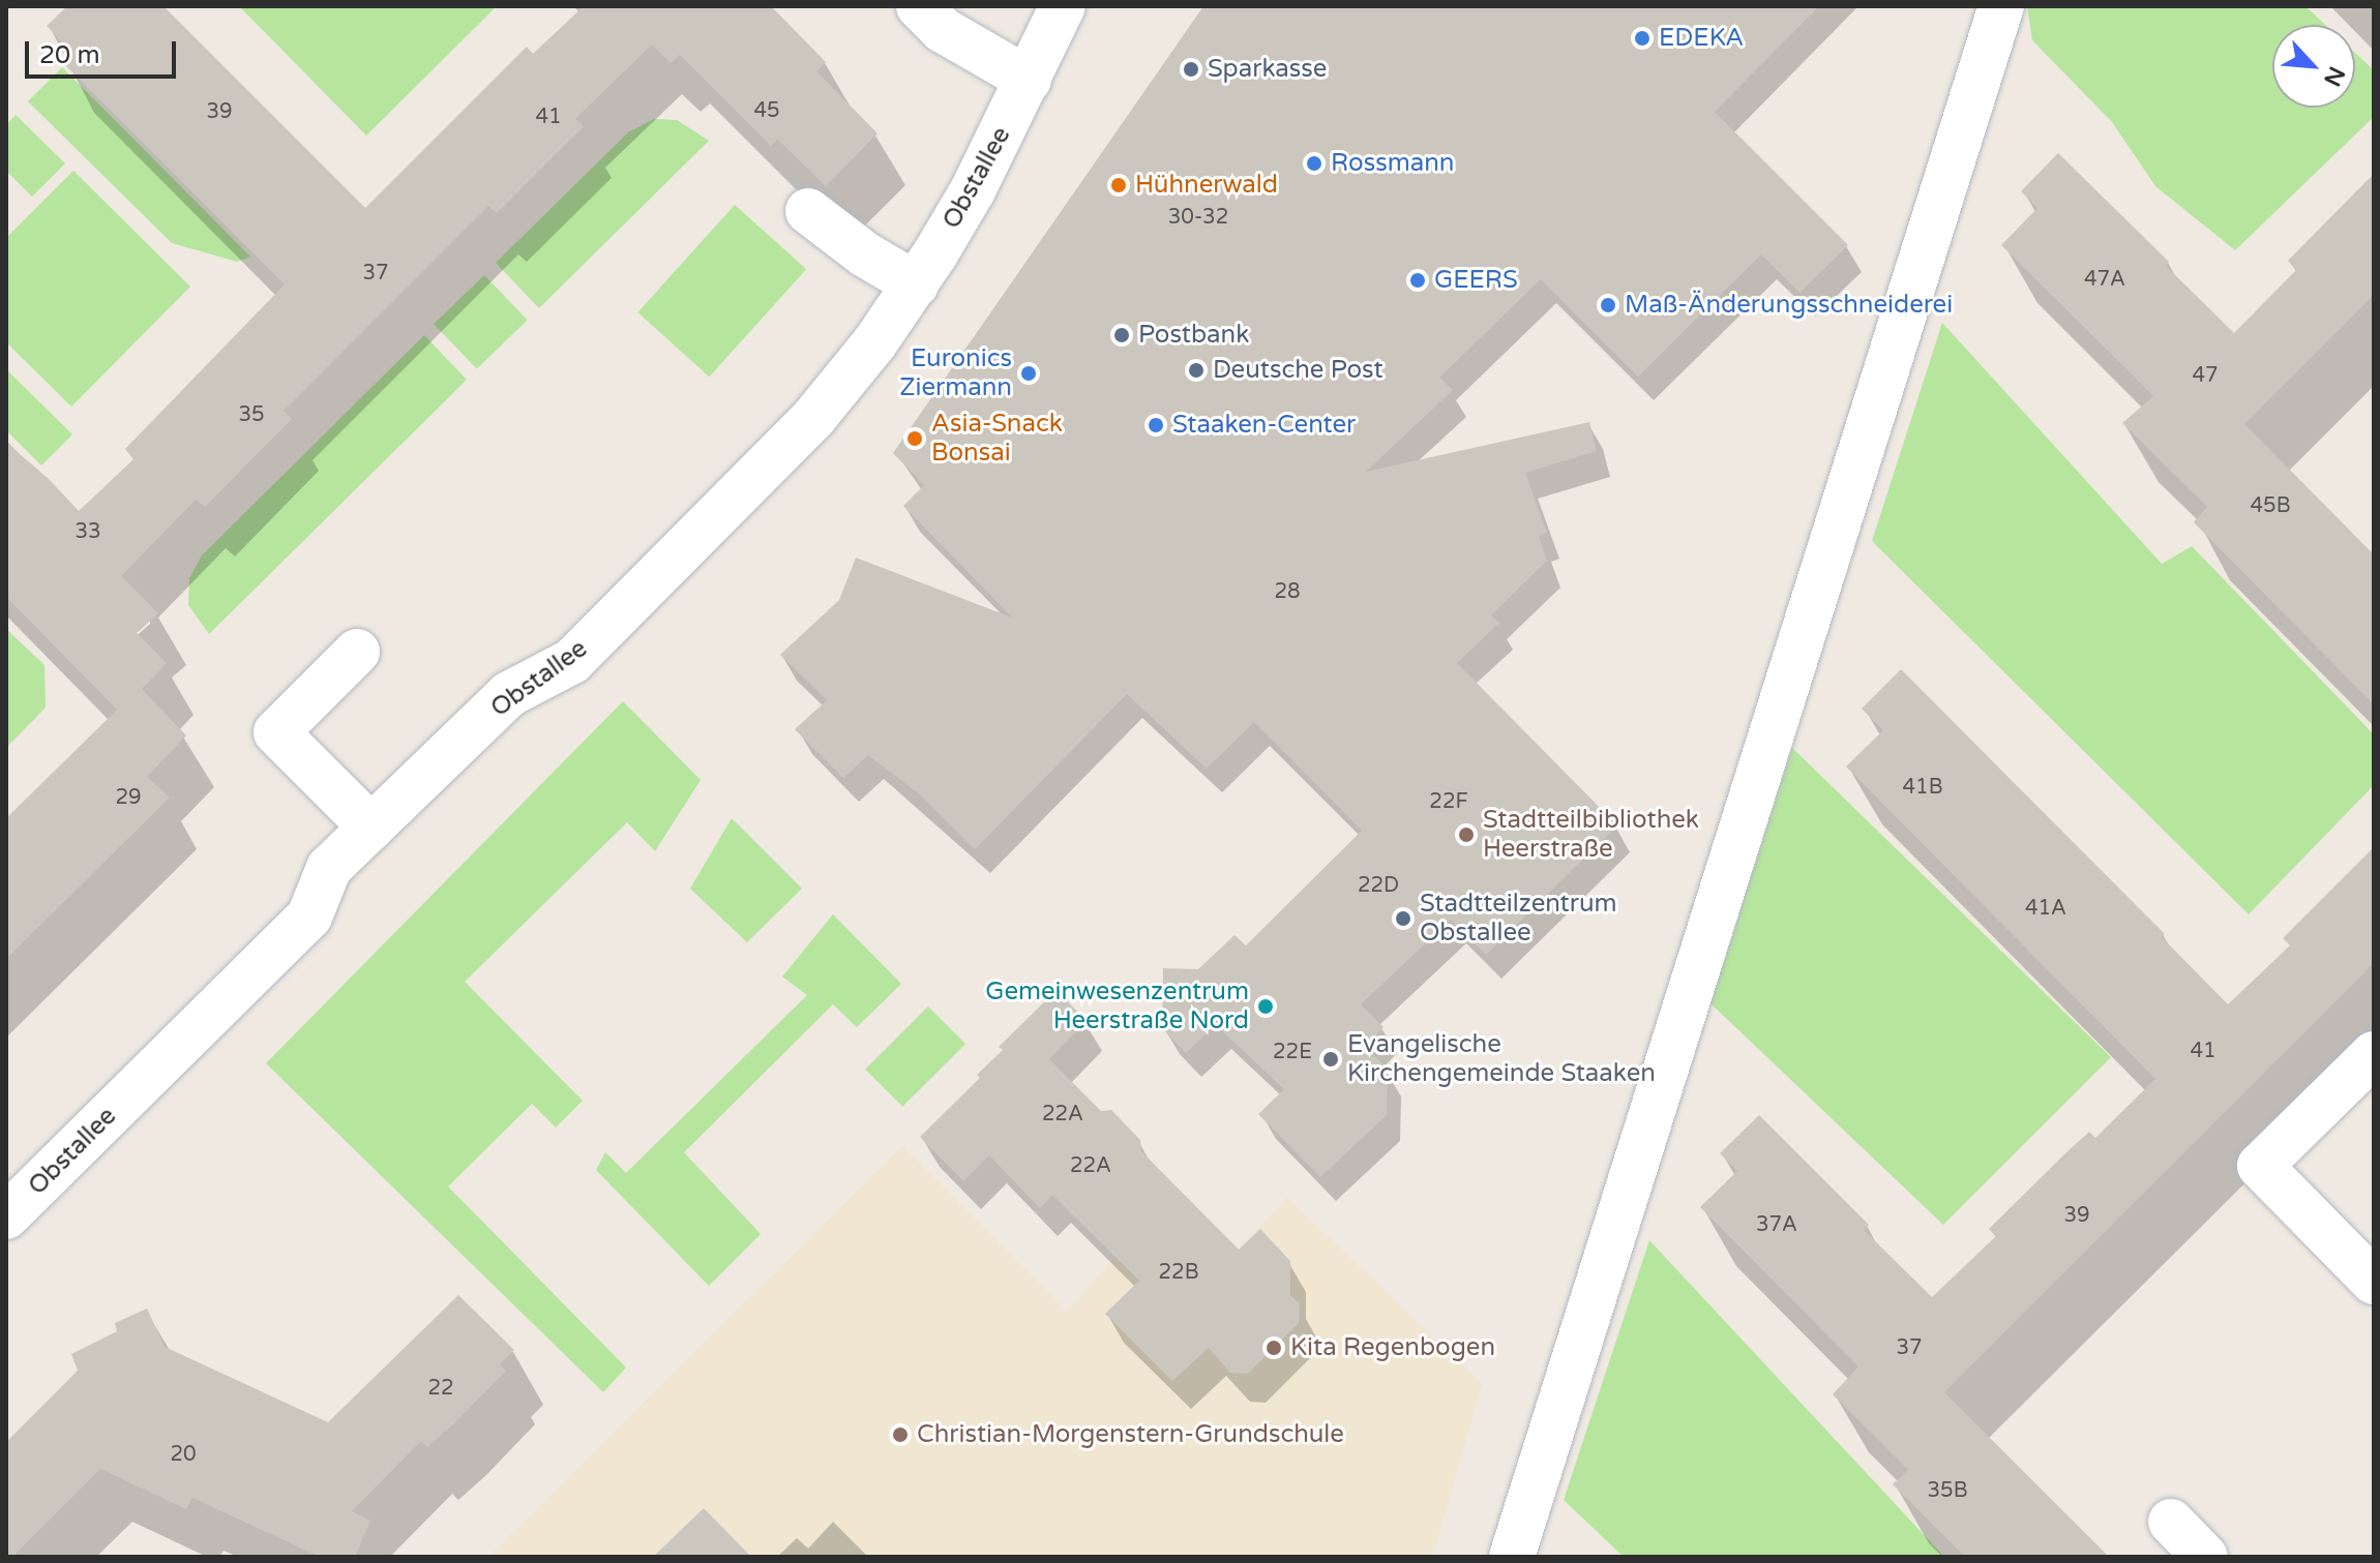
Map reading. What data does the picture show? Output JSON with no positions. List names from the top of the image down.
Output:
{
  "streets": {
    "street": ["Obstallee"]
  },
  "places": [
    "EDEKA",
    "Sparkasse",
    "Rossmann",
    "Hühnerwald",
    "GEERS",
    "Maß-Änderungsschneiderei",
    "Postbank",
    "Deutsche Post",
    "Euronics Ziermann",
    "Staaken-Center",
    "Asia-Snack Bonsai",
    "Stadtteilbibliothek Heerstraße",
    "Stadtteilzentrum Obstallee",
    "Gemeinwesenzentrum Heerstraße Nord",
    "Evangelische Kirchengemeinde Staaken",
    "Kita Regenbogen",
    "Christian-Morgenstern-Grundschule"
  ],
  "house_numbers": [
    "45",
    "39",
    "41",
    "30-32",
    "37",
    "47A",
    "47",
    "35",
    "45B",
    "33",
    "28",
    "41B",
    "29",
    "22F",
    "22D",
    "41A",
    "41",
    "22E",
    "22A",
    "22A",
    "39",
    "37A",
    "22B",
    "37",
    "22",
    "20",
    "35B"
  ],
  "scale_bar": "20 m",
  "north": "bottom right"
}
